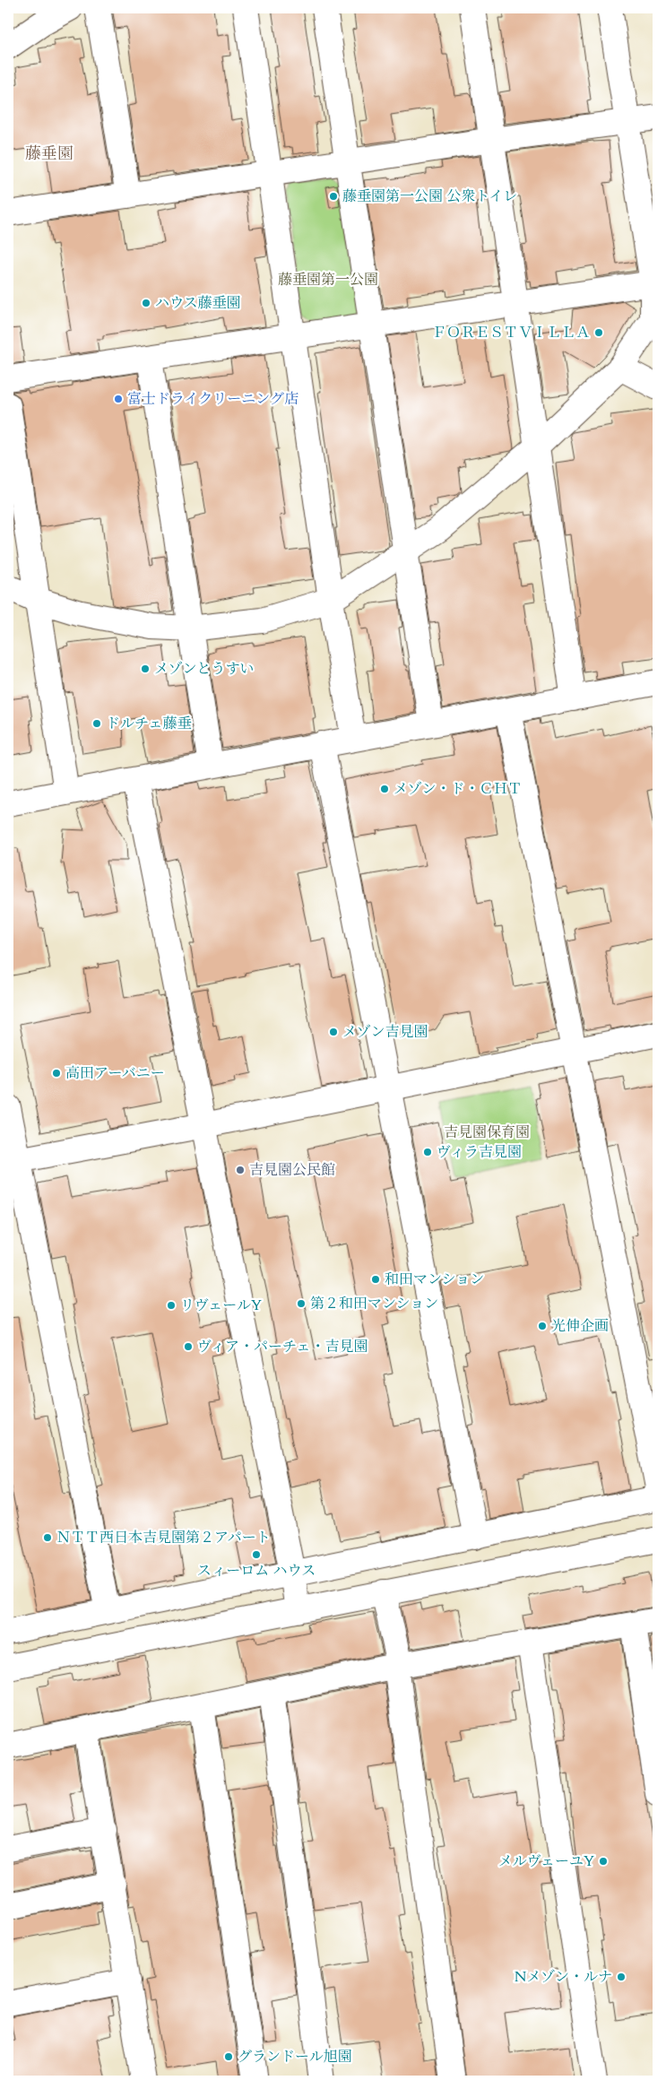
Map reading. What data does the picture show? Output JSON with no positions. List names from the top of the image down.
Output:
{
  "districts": ["藤垂園"],
  "parks": ["藤垂園第一公園", "吉見園保育園"],
  "places": [
    "藤垂園第一公園 公衆トイレ",
    "ハウス藤垂園",
    "ＦＯＲＥＳＴＶＩＬＬＡ",
    "富士ドライクリーニング店",
    "メゾンとうすい",
    "ドルチェ藤垂",
    "メゾン・ド・ＣＨＴ",
    "メゾン吉見園",
    "高田アーバニー",
    "ヴィラ吉見園",
    "吉見園公民館",
    "和田マンション",
    "第２和田マンション",
    "リヴェールY",
    "光伸企画",
    "ヴィア・パーチェ・吉見園",
    "ＮＴＴ西日本吉見園第２アパート",
    "スィーロム ハウス",
    "メルヴェーユY",
    "Nメゾン・ルナ",
    "グランドール旭園"
  ]
}
